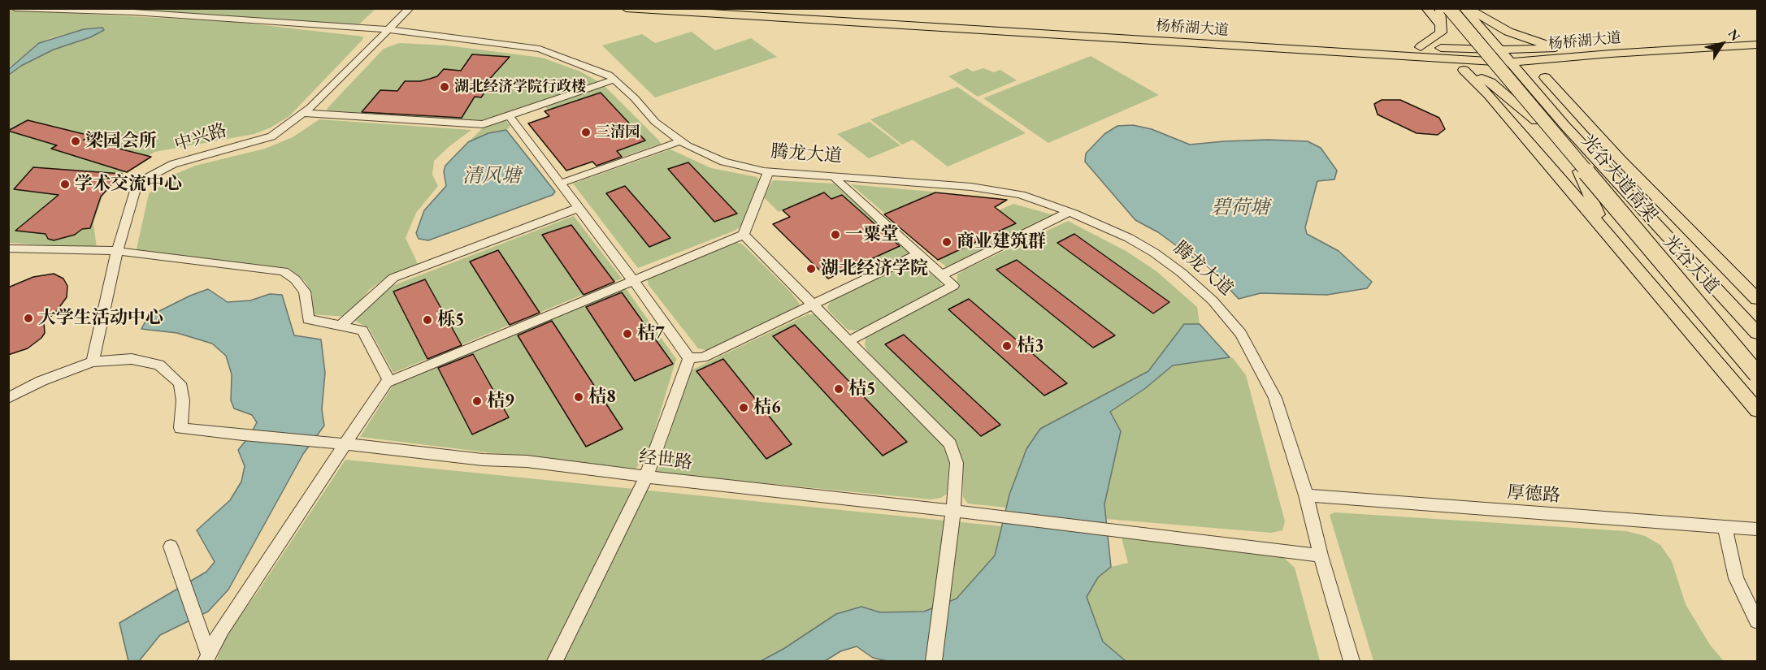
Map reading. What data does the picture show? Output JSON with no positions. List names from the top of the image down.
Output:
{
  "streets": {
    "highway": ["光谷大道高架"],
    "main road": ["杨桥湖大道", "光谷大道"],
    "street": [
      "中兴路",
      "腾龙大道",
      "经世路",
      "厚德路"
    ]
  },
  "crossings": [
    ["杨桥湖大道", "光谷大道"],
    ["中兴路", "腾龙大道"],
    ["中兴路", "经世路"],
    ["腾龙大道", "经世路"],
    ["腾龙大道", "厚德路"]
  ],
  "water": ["清风塘", "碧荷塘"],
  "places": [
    "湖北经济学院行政楼",
    "三清园",
    "梁园会所",
    "学术交流中心",
    "一粟堂",
    "商业建筑群",
    "湖北经济学院",
    "大学生活动中心",
    "栎5",
    "桔7",
    "桔3",
    "桔5",
    "桔8",
    "桔9",
    "桔6"
  ],
  "north": "top right"
}
